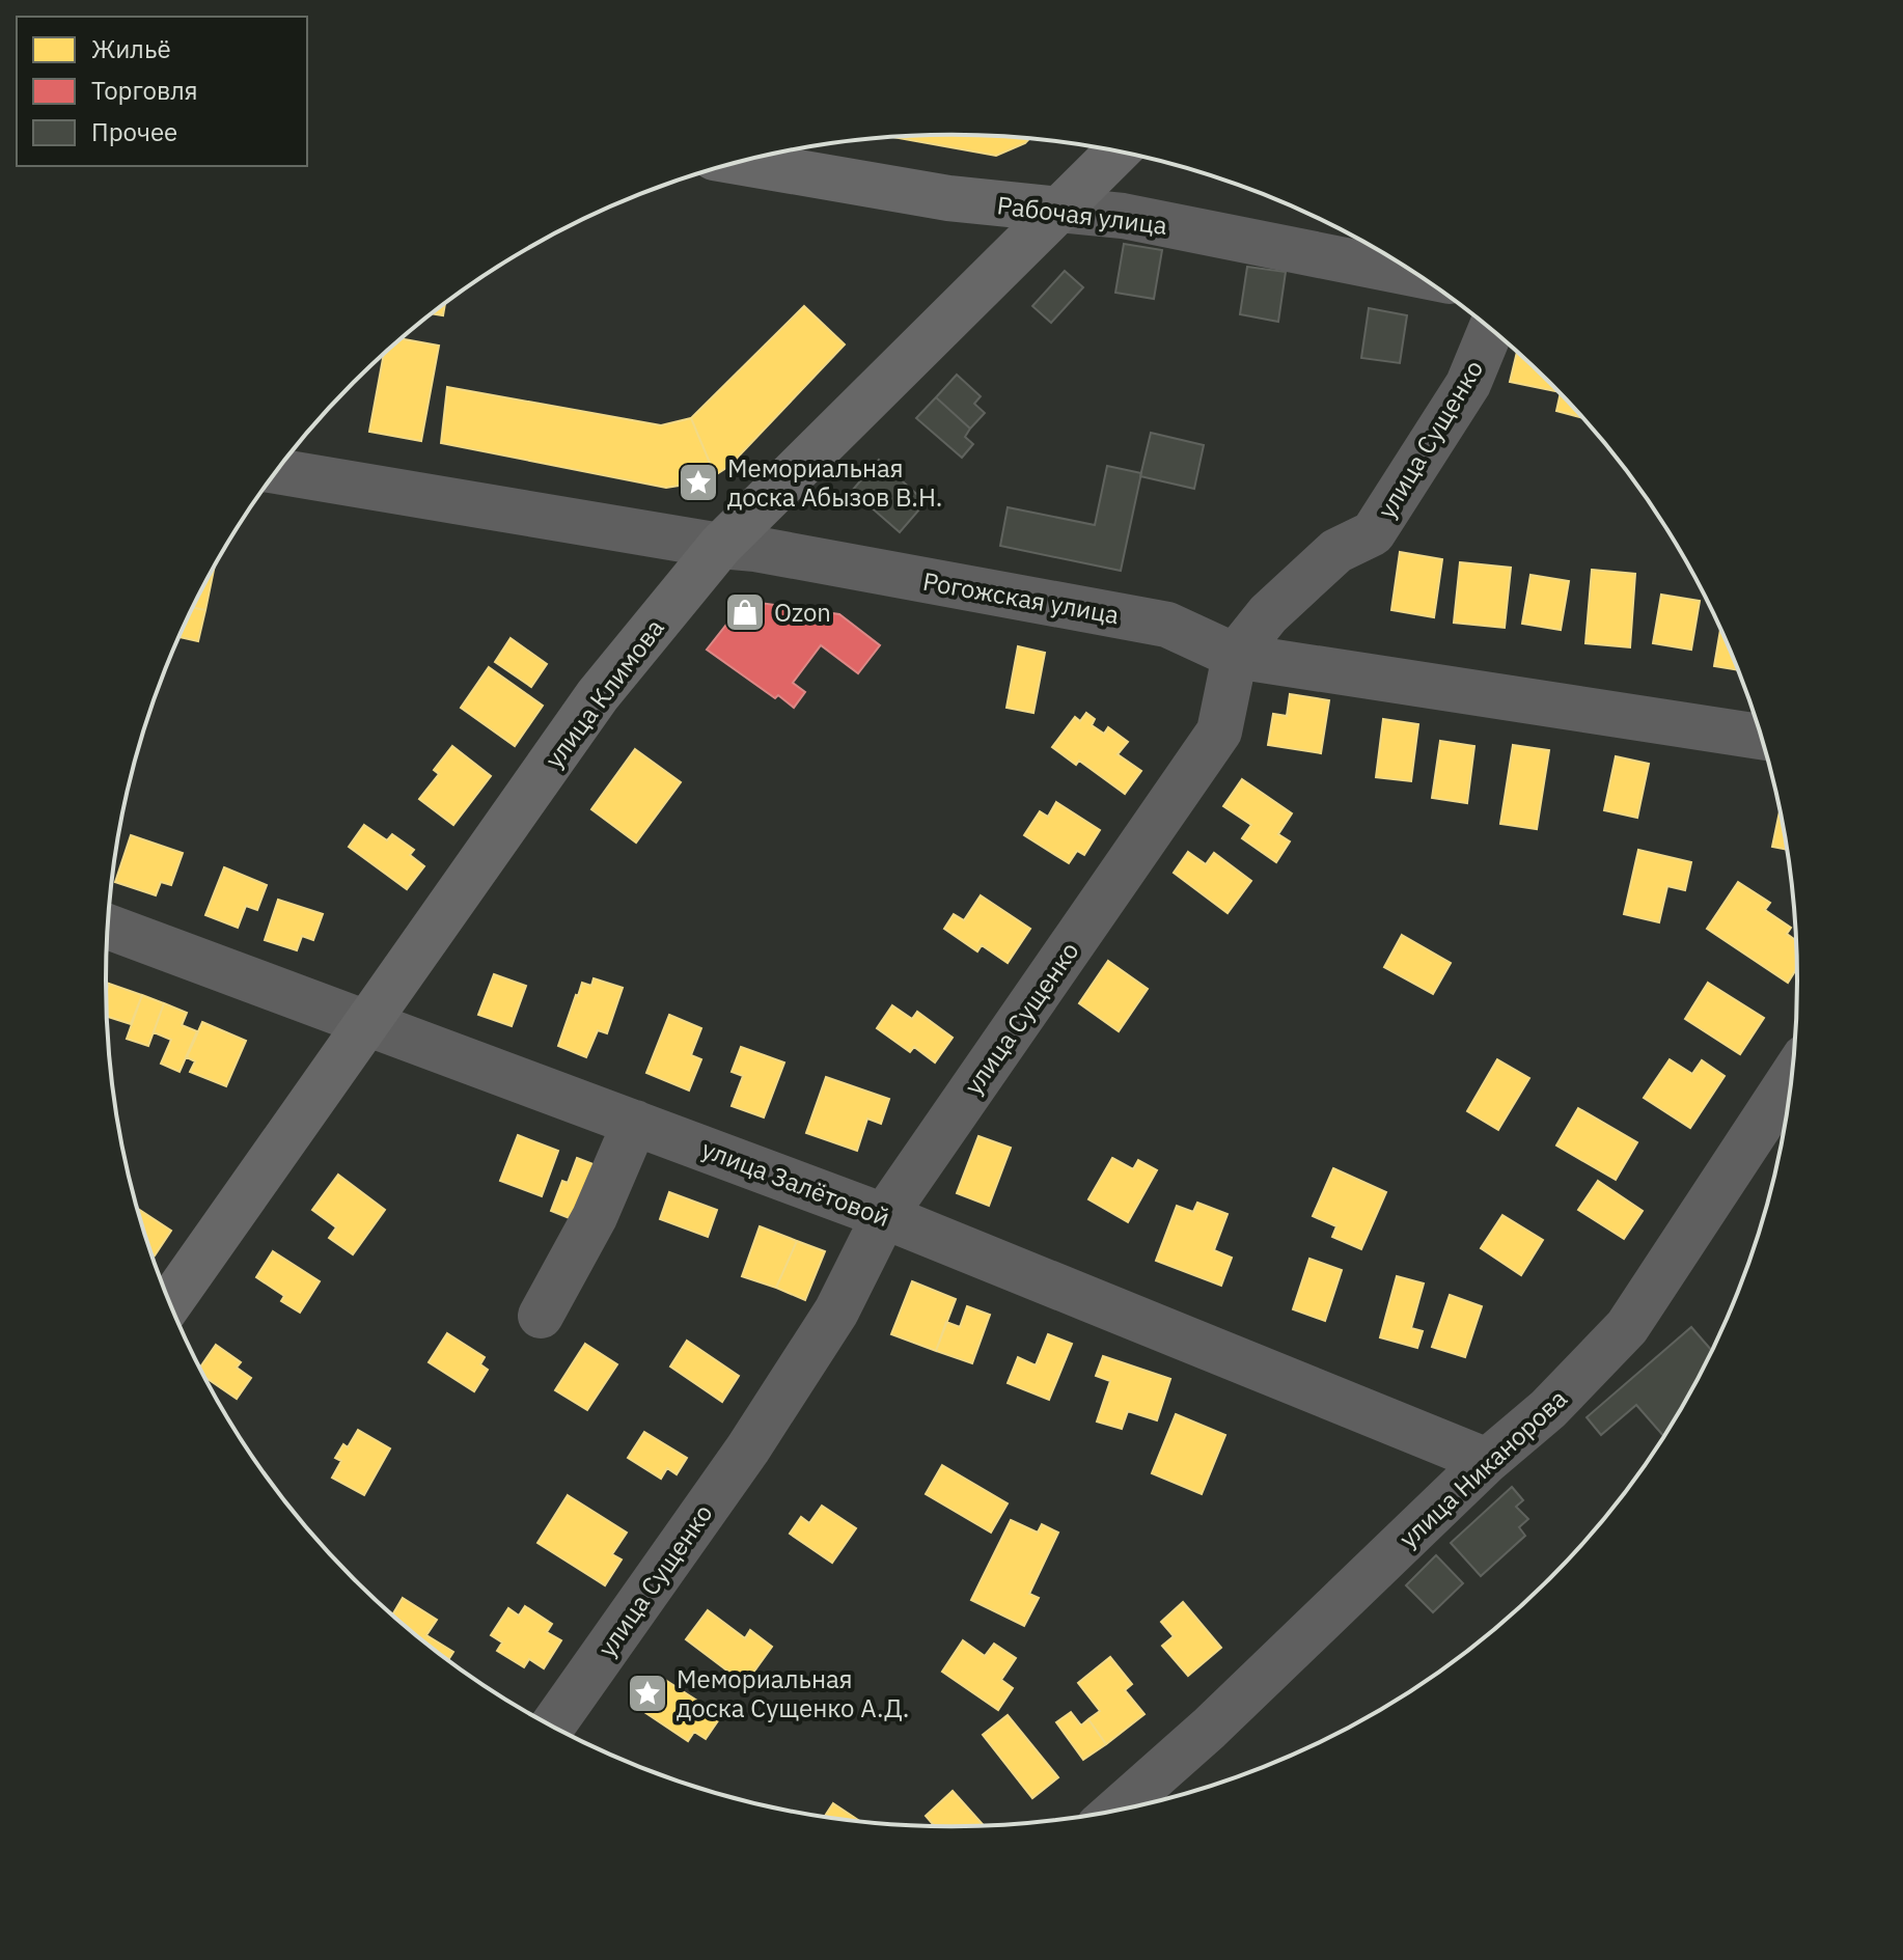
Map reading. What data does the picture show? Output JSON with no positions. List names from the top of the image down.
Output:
{
  "streets": {
    "main road": ["Рабочая улица", "улица Климова"],
    "street": [
      "улица Сущенко",
      "Рогожская улица",
      "улица Залётовой",
      "улица Никанорова"
    ]
  },
  "crossings": [
    ["Рабочая улица", "улица Климова"],
    ["улица Сущенко", "Рогожская улица"],
    ["улица Сущенко", "улица Залётовой"],
    ["Рогожская улица", "улица Климова"],
    ["улица Климова", "улица Залётовой"],
    ["улица Залётовой", "улица Никанорова"]
  ],
  "places": {
    "place": ["Мемориальная доска Абызов В.Н.", "Мемориальная доска Сущенко А.Д."],
    "shop": ["Ozon"]
  },
  "legend": ["Жильё", "Торговля", "Прочее"]
}
